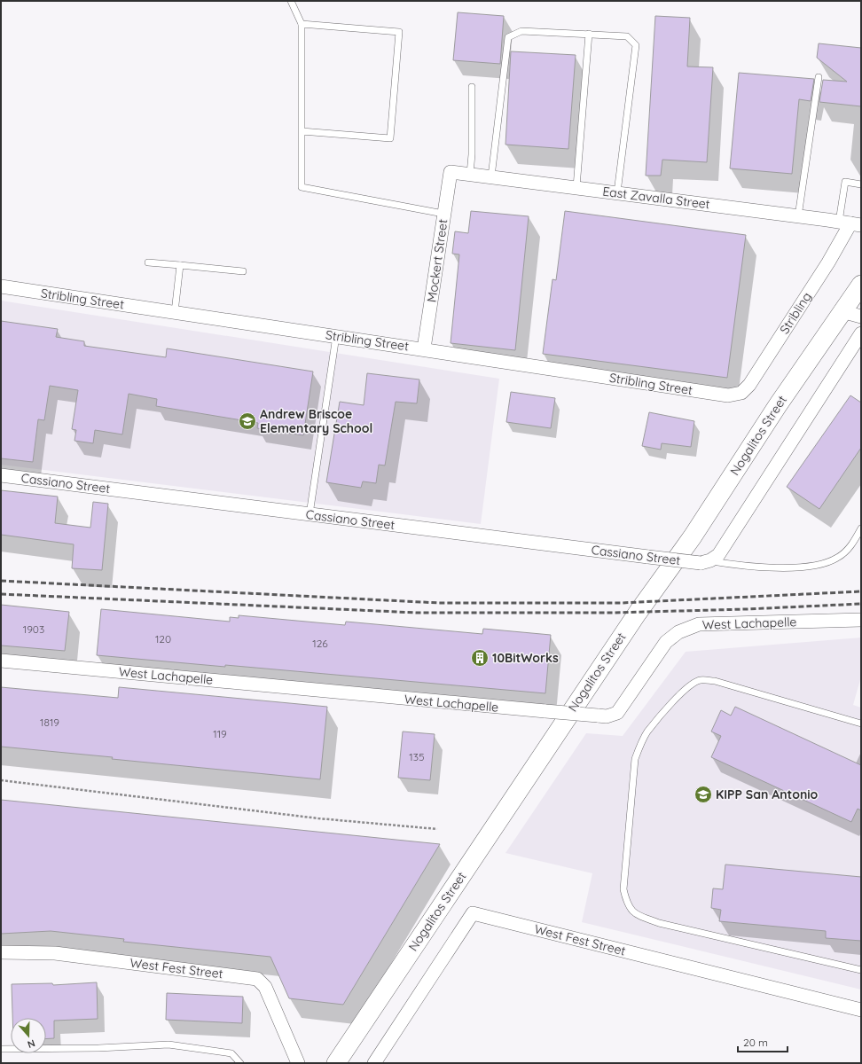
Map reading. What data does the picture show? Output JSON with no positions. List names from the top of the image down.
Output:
{
  "streets": {
    "main road": ["Nogalitos Street"],
    "street": [
      "East Zavalla Street",
      "Mockert Street",
      "Stribling Street",
      "Stribling",
      "Cassiano Street",
      "West Lachapelle",
      "West Fest Street"
    ]
  },
  "crossings": [
    ["East Zavalla Street", "Mockert Street"],
    ["East Zavalla Street", "Stribling"],
    ["Mockert Street", "Stribling Street"],
    ["Stribling Street", "Stribling"]
  ],
  "places": {
    "school or university": ["Andrew Briscoe Elementary School", "KIPP San Antonio"],
    "building": ["10BitWorks"]
  },
  "house_numbers": [
    "1903",
    "120",
    "126",
    "1819",
    "119",
    "135"
  ],
  "scale_bar": "20 m",
  "north": "bottom"
}
